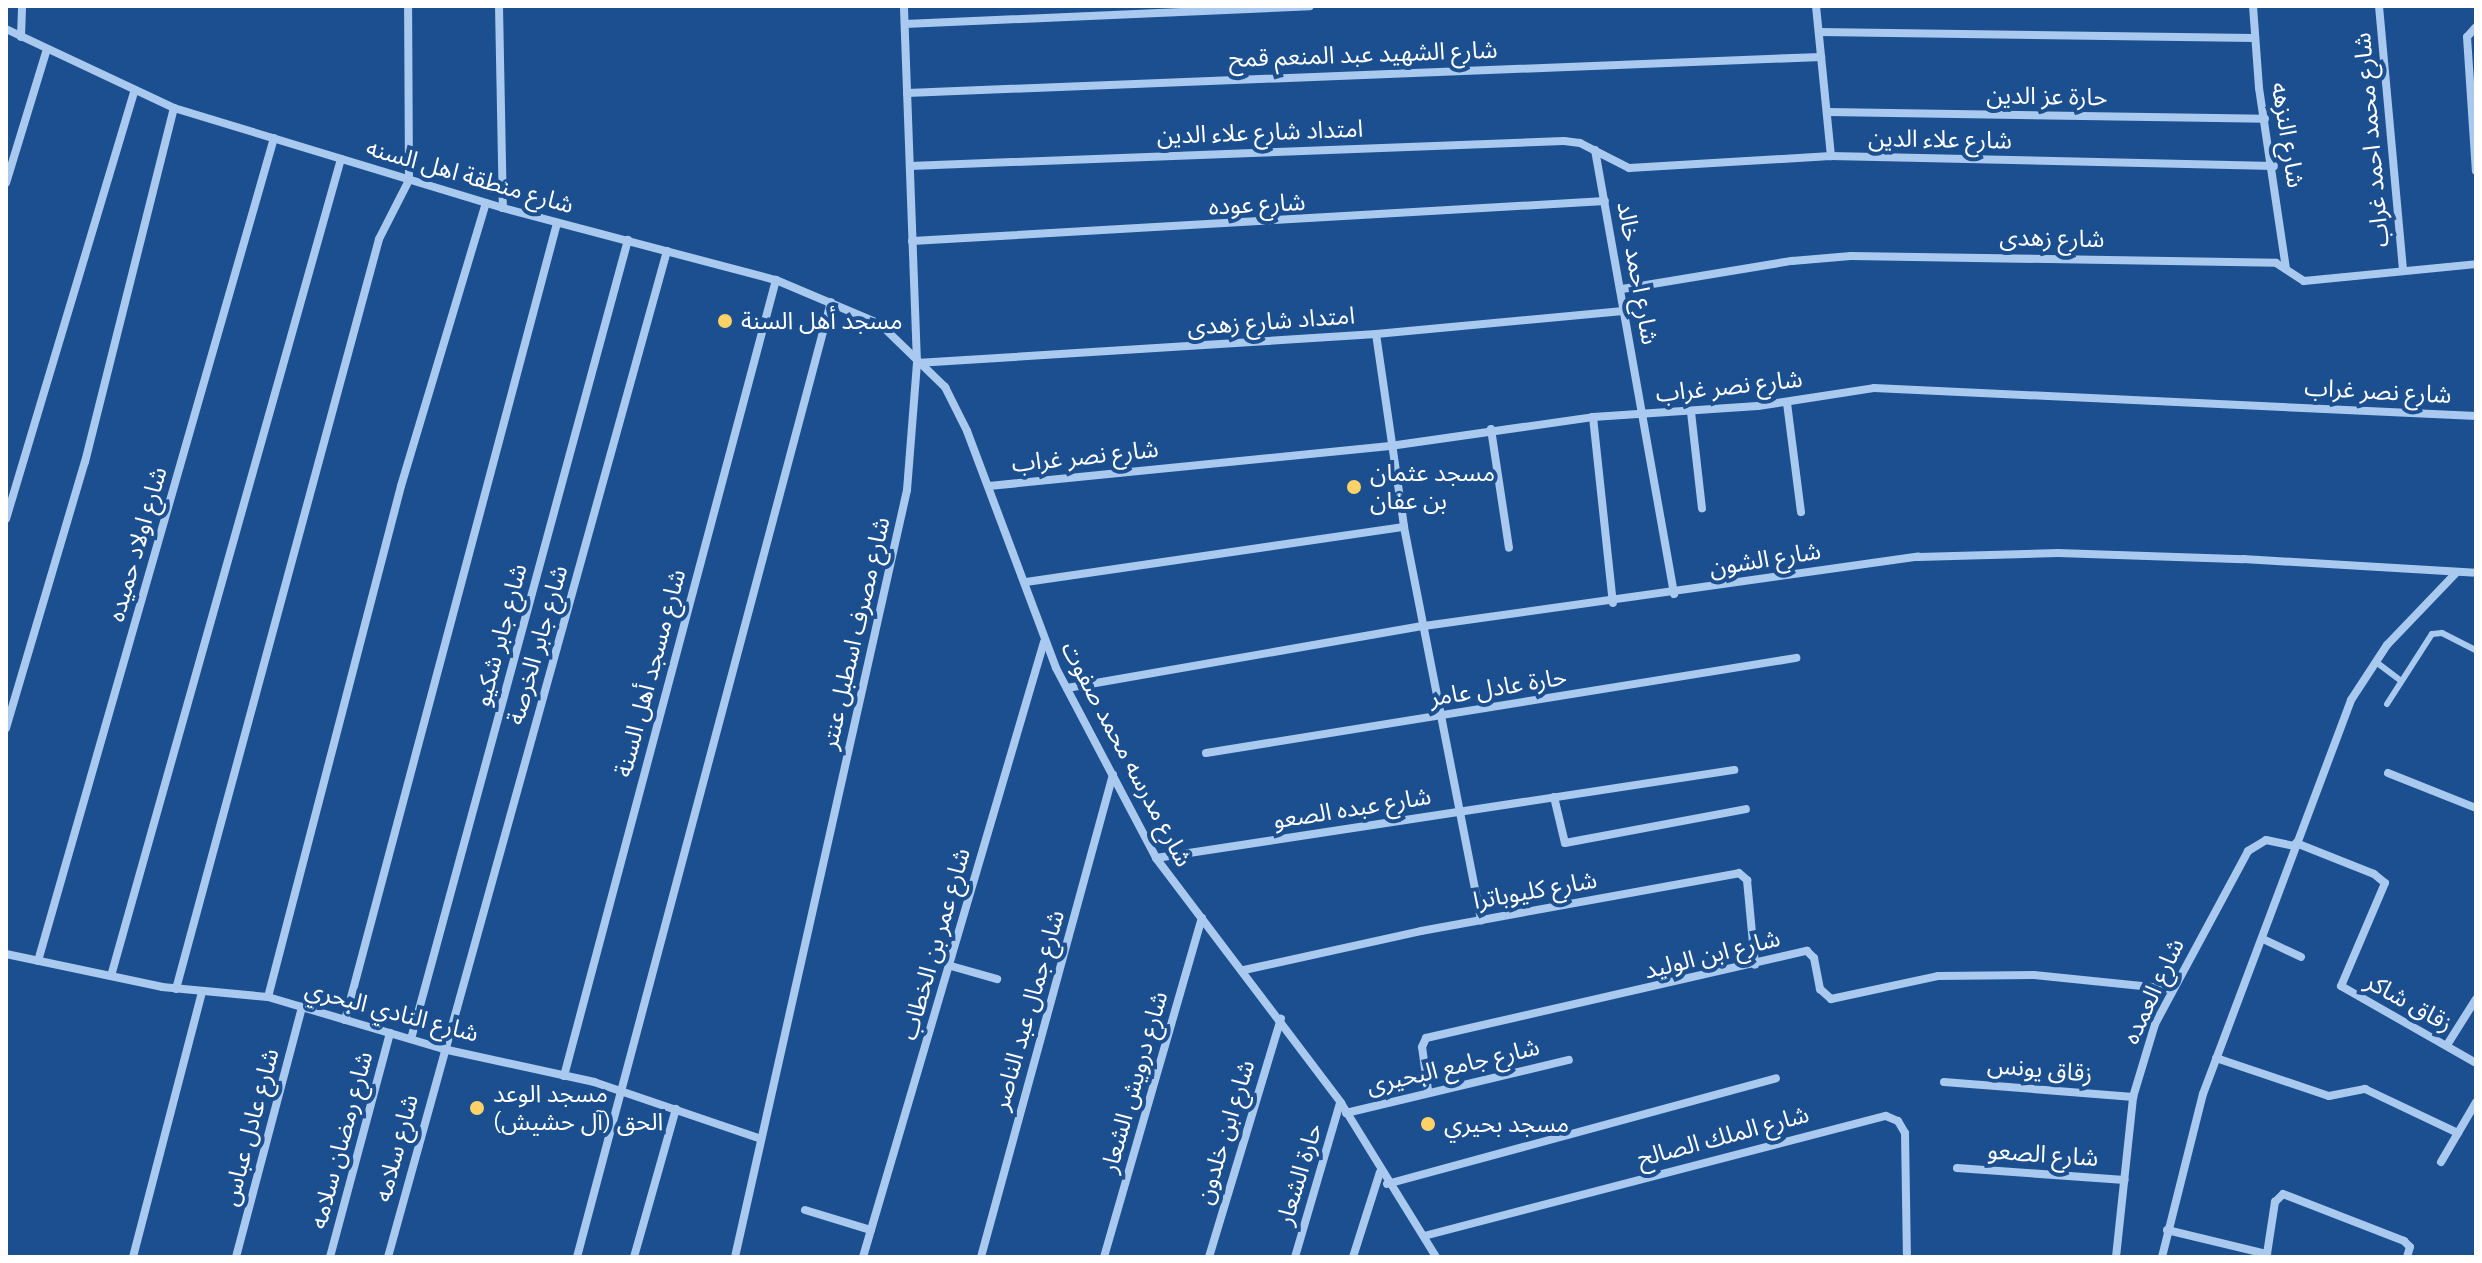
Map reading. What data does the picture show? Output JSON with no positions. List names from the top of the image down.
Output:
{
  "streets": {
    "street": [
      "شارع الشهيد عبد المنعم قمح",
      "حارة عز الدين",
      "امتداد شارع علاء الدين",
      "شارع النزهه",
      "شارع علاء الدين",
      "شارع محمد احمد غراب",
      "شارع منطقة اهل السنه",
      "شارع عوده",
      "شارع زهدى",
      "شارع احمد خالد",
      "امتداد شارع زهدى",
      "شارع نصر غراب",
      "شارع اولاد حميده",
      "شارع الشون",
      "شارع مصرف اسطبل عنتر",
      "شارع جابر شكيو",
      "شارع جابر الخرصة",
      "شارع مسجد أهل السنة",
      "حارة عادل عامر",
      "شارع مدرسه محمد صفوت",
      "شارع عبده الصعو",
      "شارع كليوباترا",
      "شارع عمر بن الخطاب",
      "شارع ابن الوليد",
      "شارع العمده",
      "زقاق شاكر",
      "شارع جمال عبد الناصر",
      "شارع النادي البحري",
      "شارع جامع البحيرى",
      "زقاق يونس",
      "شارع درويش الشعار",
      "شارع عادل عباس",
      "شارع ابن خلدون",
      "شارع الملك الصالح",
      "شارع رمضان سلامه",
      "شارع سلامه",
      "شارع الصعو",
      "حارة الشعار"
    ]
  },
  "crossings": [
    ["شارع الشهيد عبد المنعم قمح", "شارع مصرف اسطبل عنتر"],
    ["حارة عز الدين", "شارع النزهه"],
    ["امتداد شارع علاء الدين", "شارع علاء الدين"],
    ["امتداد شارع علاء الدين", "شارع احمد خالد"],
    ["امتداد شارع علاء الدين", "شارع مصرف اسطبل عنتر"],
    ["شارع النزهه", "شارع علاء الدين"],
    ["شارع النزهه", "شارع زهدى"],
    ["شارع محمد احمد غراب", "شارع زهدى"],
    ["شارع منطقة اهل السنه", "امتداد شارع زهدى"],
    ["شارع منطقة اهل السنه", "شارع اولاد حميده"],
    ["شارع منطقة اهل السنه", "شارع مصرف اسطبل عنتر"],
    ["شارع منطقة اهل السنه", "شارع جابر شكيو"],
    ["شارع منطقة اهل السنه", "شارع جابر الخرصة"],
    ["شارع منطقة اهل السنه", "شارع مسجد أهل السنة"],
    ["شارع منطقة اهل السنه", "شارع مدرسه محمد صفوت"],
    ["شارع عوده", "شارع احمد خالد"],
    ["شارع عوده", "شارع مصرف اسطبل عنتر"],
    ["شارع زهدى", "شارع احمد خالد"],
    ["شارع احمد خالد", "امتداد شارع زهدى"],
    ["شارع احمد خالد", "شارع نصر غراب"],
    ["شارع احمد خالد", "شارع الشون"],
    ["امتداد شارع زهدى", "شارع مصرف اسطبل عنتر"],
    ["امتداد شارع زهدى", "شارع مدرسه محمد صفوت"],
    ["شارع نصر غراب", "شارع مدرسه محمد صفوت"],
    ["شارع اولاد حميده", "شارع النادي البحري"],
    ["شارع الشون", "شارع مدرسه محمد صفوت"],
    ["شارع مصرف اسطبل عنتر", "شارع مدرسه محمد صفوت"],
    ["شارع مصرف اسطبل عنتر", "شارع النادي البحري"],
    ["شارع جابر شكيو", "شارع النادي البحري"],
    ["شارع جابر الخرصة", "شارع النادي البحري"],
    ["شارع جابر الخرصة", "شارع سلامه"],
    ["شارع مسجد أهل السنة", "شارع النادي البحري"],
    ["شارع مدرسه محمد صفوت", "شارع عبده الصعو"],
    ["شارع مدرسه محمد صفوت", "شارع كليوباترا"],
    ["شارع مدرسه محمد صفوت", "شارع عمر بن الخطاب"],
    ["شارع مدرسه محمد صفوت", "شارع جمال عبد الناصر"],
    ["شارع مدرسه محمد صفوت", "شارع جامع البحيرى"],
    ["شارع مدرسه محمد صفوت", "شارع درويش الشعار"],
    ["شارع مدرسه محمد صفوت", "شارع ابن خلدون"],
    ["شارع مدرسه محمد صفوت", "شارع الملك الصالح"],
    ["شارع مدرسه محمد صفوت", "حارة الشعار"],
    ["شارع كليوباترا", "شارع ابن الوليد"],
    ["شارع ابن الوليد", "شارع العمده"],
    ["شارع ابن الوليد", "شارع جامع البحيرى"],
    ["شارع العمده", "زقاق شاكر"],
    ["شارع العمده", "زقاق يونس"],
    ["شارع العمده", "شارع الصعو"],
    ["شارع النادي البحري", "شارع عادل عباس"],
    ["شارع النادي البحري", "شارع رمضان سلامه"],
    ["شارع النادي البحري", "شارع سلامه"]
  ],
  "places": [
    "مسجد أهل السنة",
    "مسجد عثمان بن عفان",
    "مسجد الوعد الحق (آل حشيش)",
    "مسجد بحيري"
  ]
}
